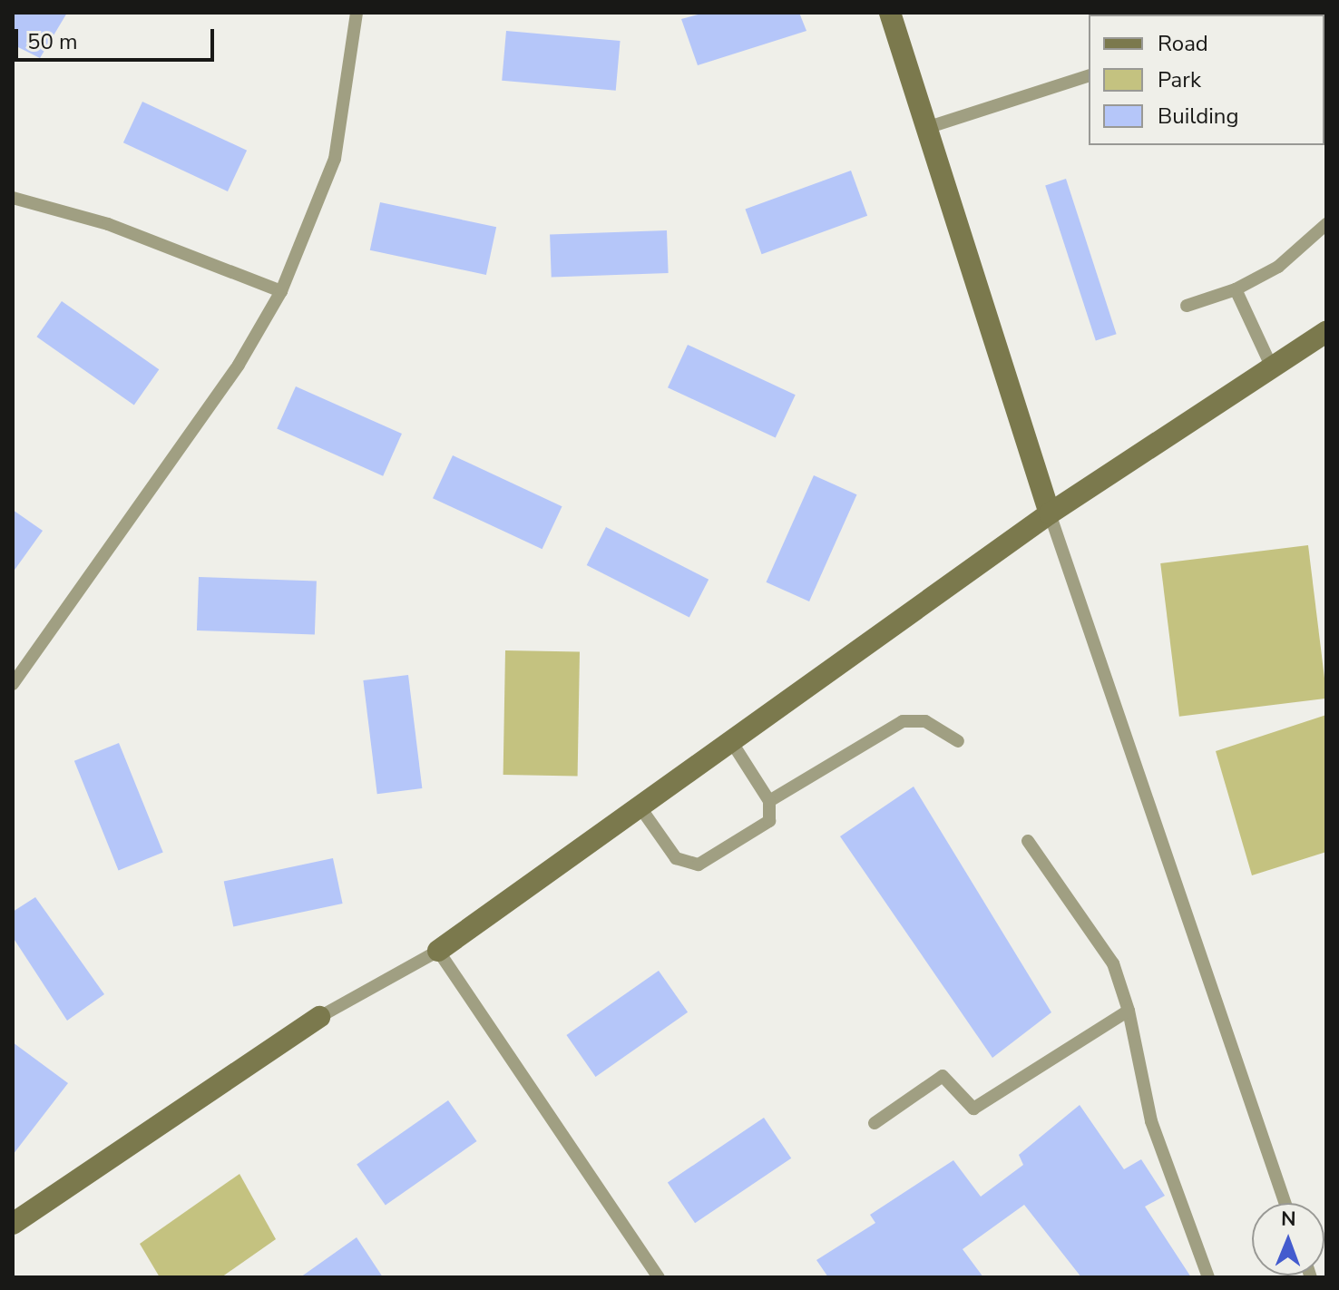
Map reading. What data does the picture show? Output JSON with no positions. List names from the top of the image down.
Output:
{
  "legend": ["Road", "Park", "Building"],
  "scale_bar": "50 m",
  "north": "top"
}
